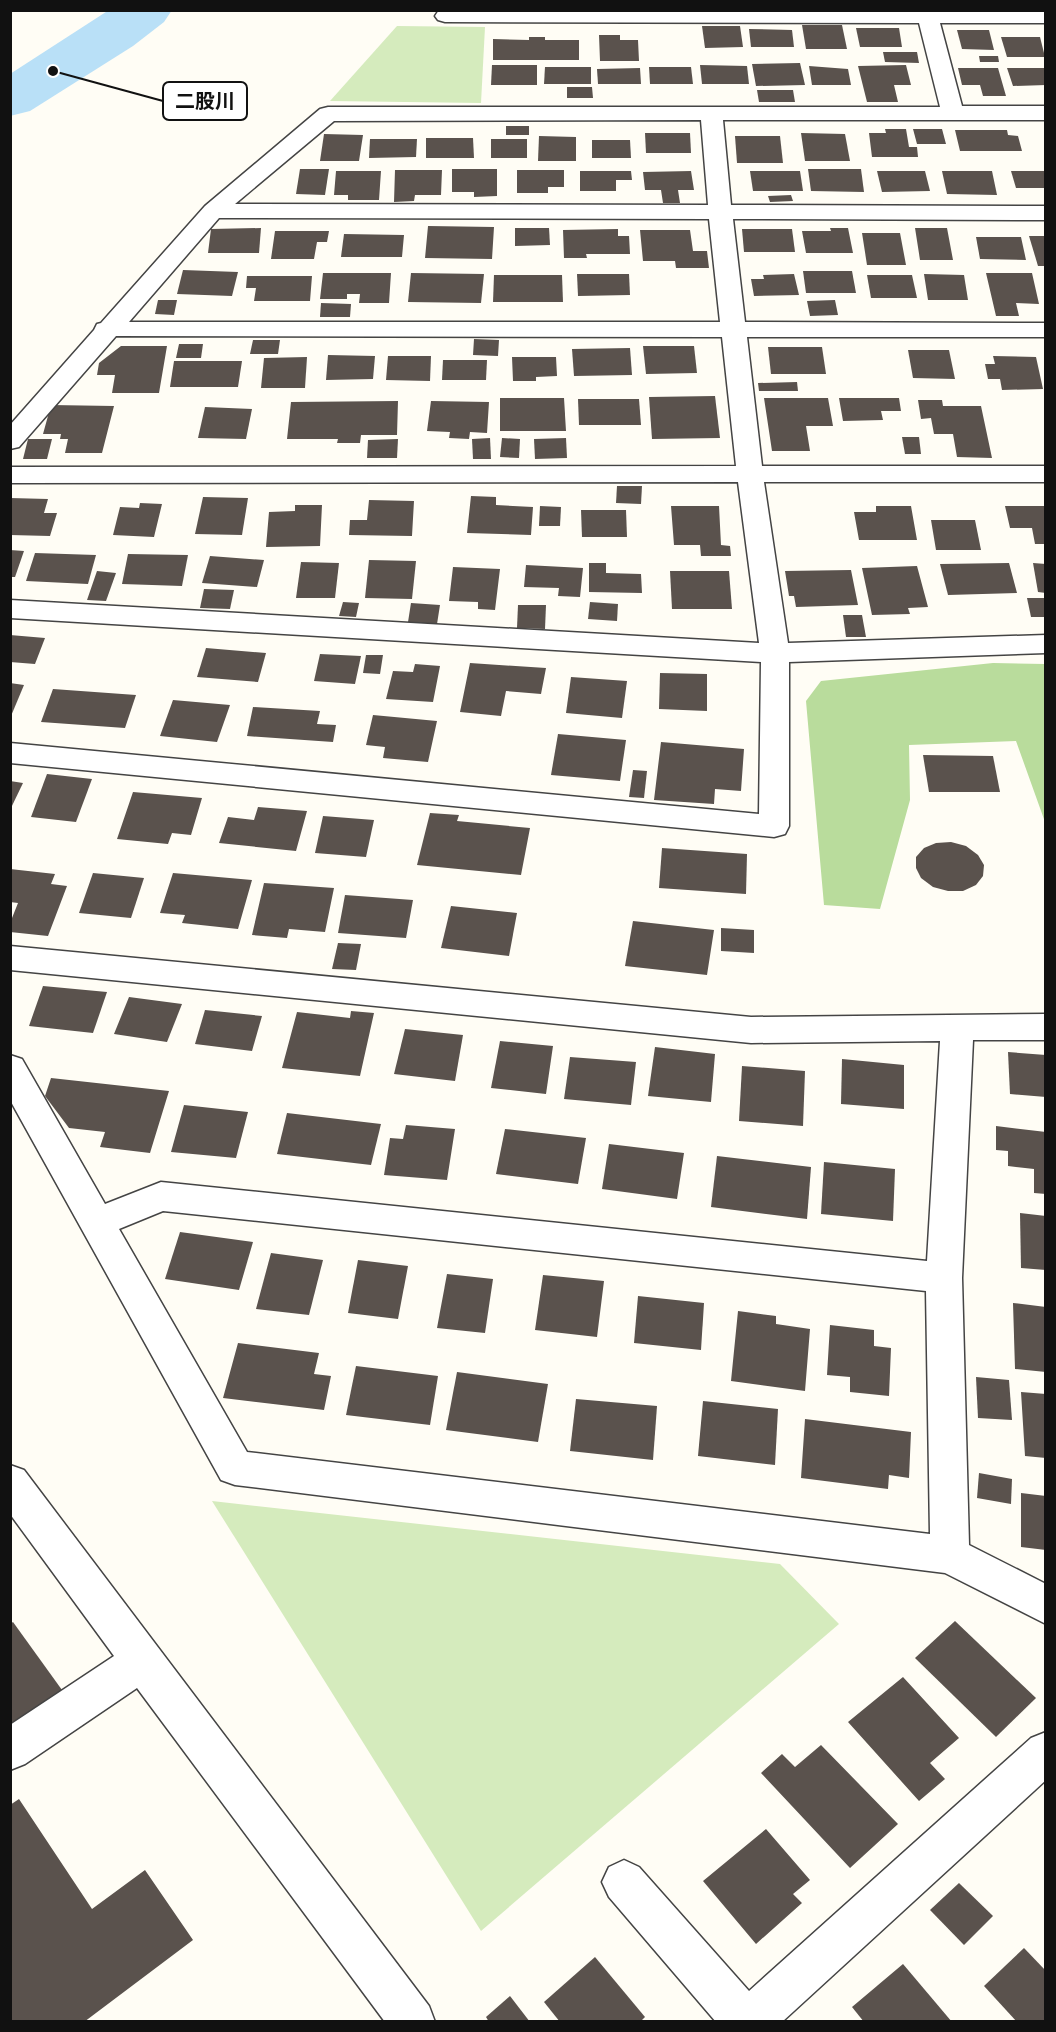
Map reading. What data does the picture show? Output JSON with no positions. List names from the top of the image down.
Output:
{
  "places": ["二股川"]
}
